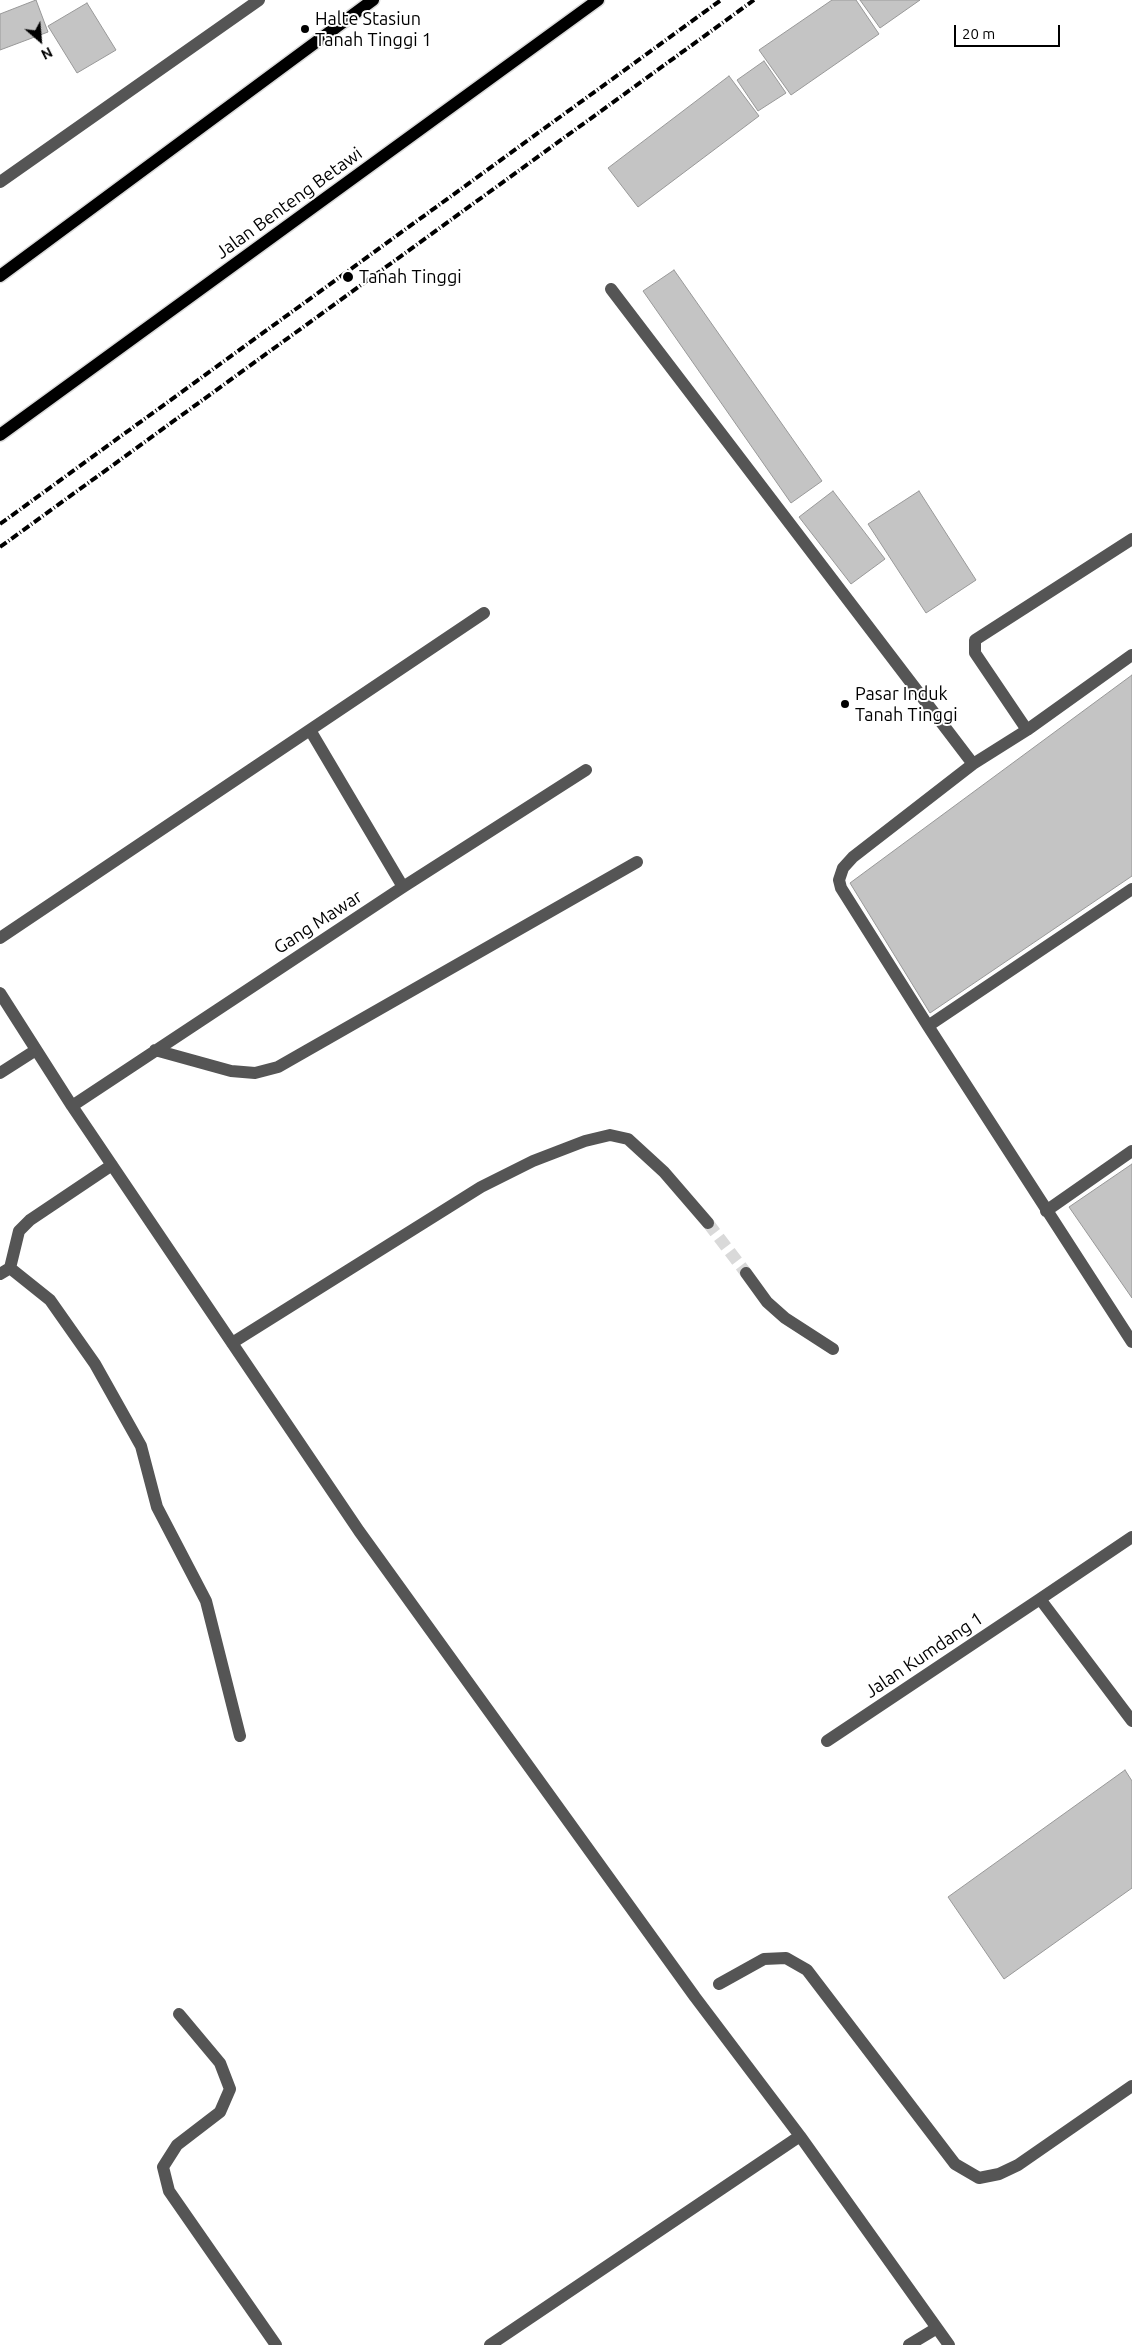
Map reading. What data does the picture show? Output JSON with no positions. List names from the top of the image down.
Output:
{
  "streets": {
    "main road": ["Jalan Benteng Betawi"],
    "street": ["Gang Mawar", "Jalan Kumdang 1"]
  },
  "places": ["Halte Stasiun Tanah Tinggi 1", "Tanah Tinggi", "Pasar Induk Tanah Tinggi"],
  "scale_bar": "20 m",
  "north": "bottom right"
}
